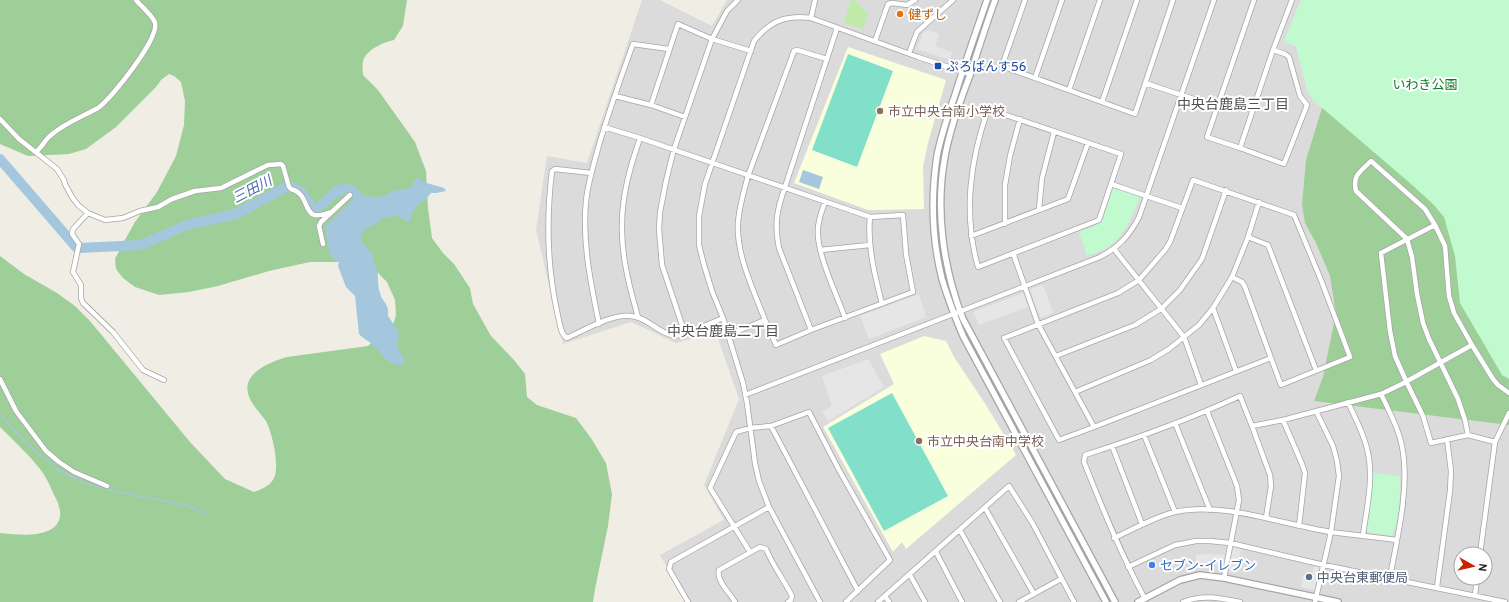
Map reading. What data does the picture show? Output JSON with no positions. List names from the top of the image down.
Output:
{
  "districts": ["中央台鹿島三丁目", "中央台鹿島二丁目"],
  "water": ["三田川"],
  "parks": ["いわき公園"],
  "places": {
    "other": [
      "健ずし",
      "市立中央台南小学校",
      "市立中央台南中学校",
      "セブン-イレブン",
      "中央台東郵便局"
    ],
    "transit": ["ぷろばんす56"]
  },
  "north": "right"
}
